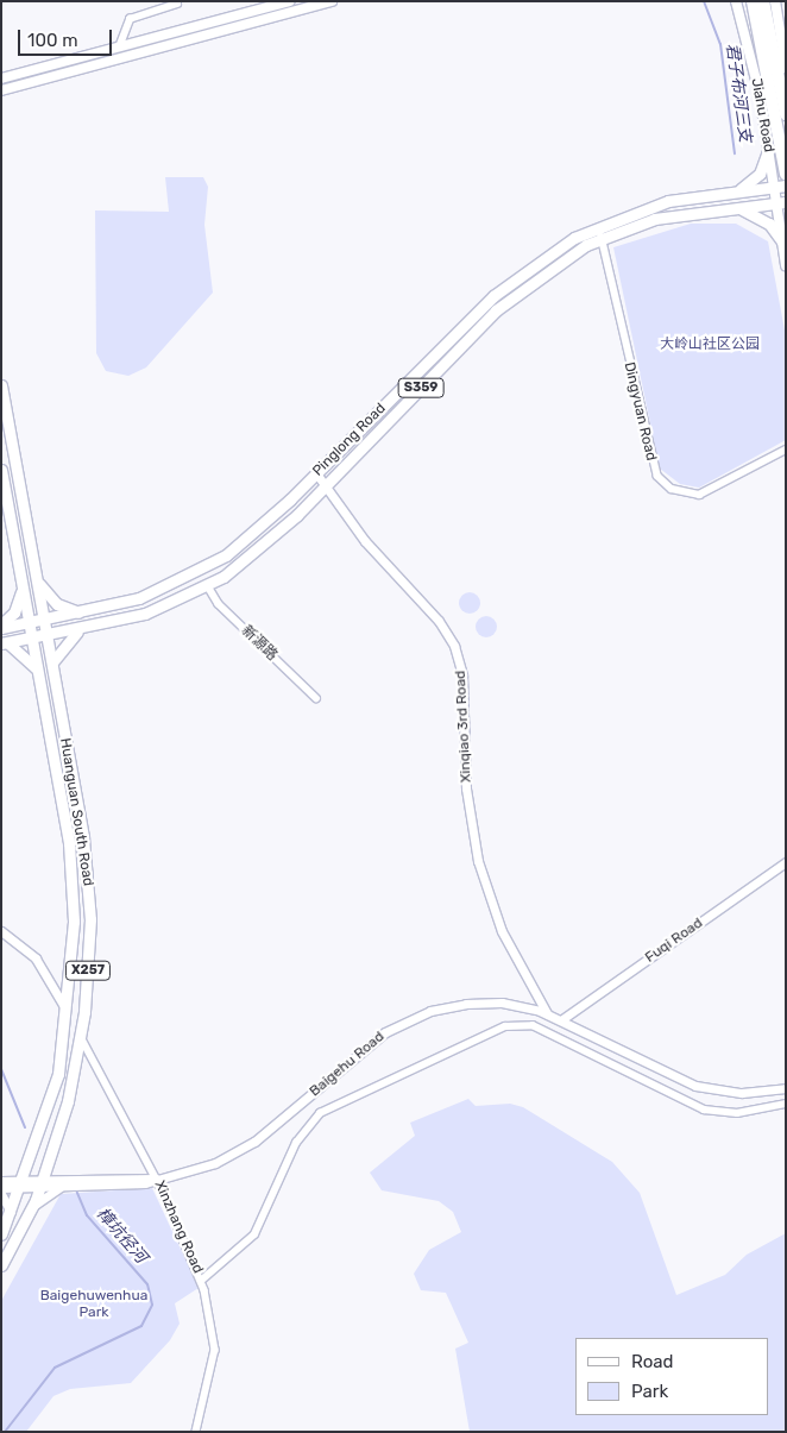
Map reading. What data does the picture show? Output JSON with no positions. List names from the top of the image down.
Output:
{
  "streets": {
    "main road": [
      "Jiahu Road",
      "S359",
      "Pinglong Road",
      "Huanguan South Road",
      "X257"
    ],
    "street": [
      "Dingyuan Road",
      "新源路",
      "Xinqiao 3rd Road",
      "Fuqi Road",
      "Baigehu Road",
      "Xinzhang Road"
    ]
  },
  "crossings": [
    ["Jiahu Road", "Pinglong Road"],
    ["S359", "Pinglong Road"],
    ["S359", "Huanguan South Road"],
    ["Dingyuan Road", "Pinglong Road"],
    ["Pinglong Road", "新源路"],
    ["Pinglong Road", "Xinqiao 3rd Road"],
    ["Pinglong Road", "Huanguan South Road"],
    ["Xinqiao 3rd Road", "Baigehu Road"],
    ["Huanguan South Road", "Baigehu Road"],
    ["Huanguan South Road", "Xinzhang Road"],
    ["Fuqi Road", "Baigehu Road"],
    ["Baigehu Road", "Xinzhang Road"]
  ],
  "water": ["君子布河三支", "樟坑径河"],
  "parks": ["大岭山社区公园", "Baigehuwenhua Park"],
  "legend": ["Road", "Park"],
  "scale_bar": "100 m"
}
